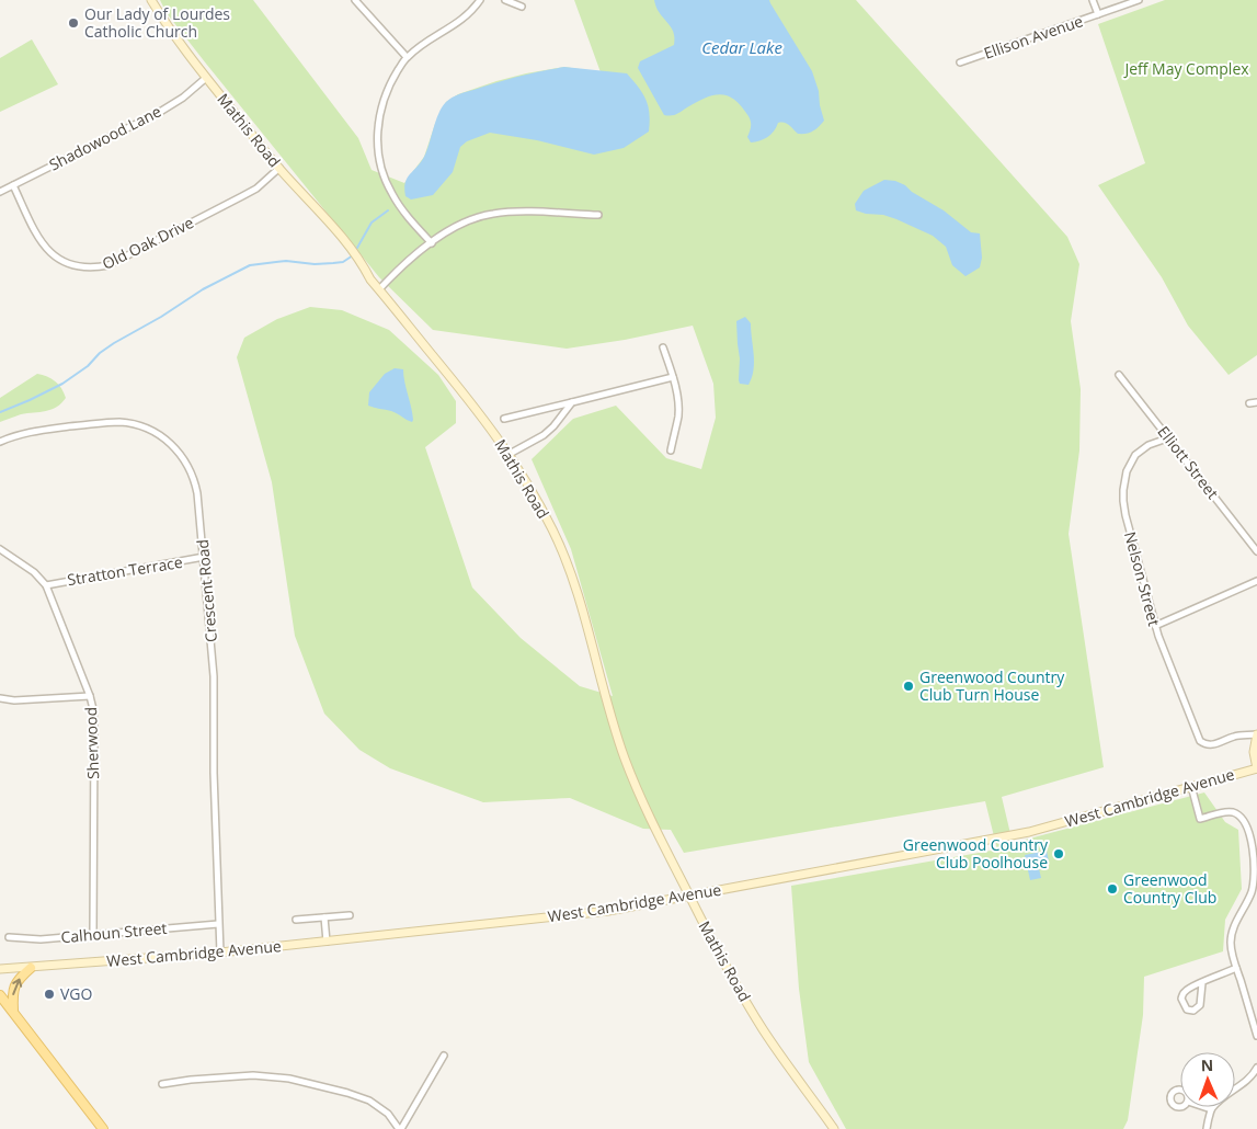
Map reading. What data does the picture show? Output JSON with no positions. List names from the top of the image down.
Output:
{
  "streets": {
    "street": [
      "Ellison Avenue",
      "Mathis Road",
      "Shadowood Lane",
      "Old Oak Drive",
      "Elliott Street",
      "Stratton Terrace",
      "Nelson Street",
      "Crescent Road",
      "Sherwood",
      "West Cambridge Avenue",
      "Calhoun Street"
    ]
  },
  "crossings": [
    ["Mathis Road", "Shadowood Lane"],
    ["Mathis Road", "Old Oak Drive"],
    ["Mathis Road", "West Cambridge Avenue"],
    ["Shadowood Lane", "Old Oak Drive"],
    ["Elliott Street", "Nelson Street"],
    ["Stratton Terrace", "Crescent Road"],
    ["Stratton Terrace", "Sherwood"],
    ["Crescent Road", "West Cambridge Avenue"],
    ["Crescent Road", "Calhoun Street"],
    ["Sherwood", "Calhoun Street"]
  ],
  "water": ["Cedar Lake"],
  "parks": ["Jeff May Complex"],
  "places": [
    "Our Lady of Lourdes Catholic Church",
    "Greenwood Country Club Turn House",
    "Greenwood Country Club Poolhouse",
    "Greenwood Country Club",
    "VGO"
  ],
  "north": "top"
}
